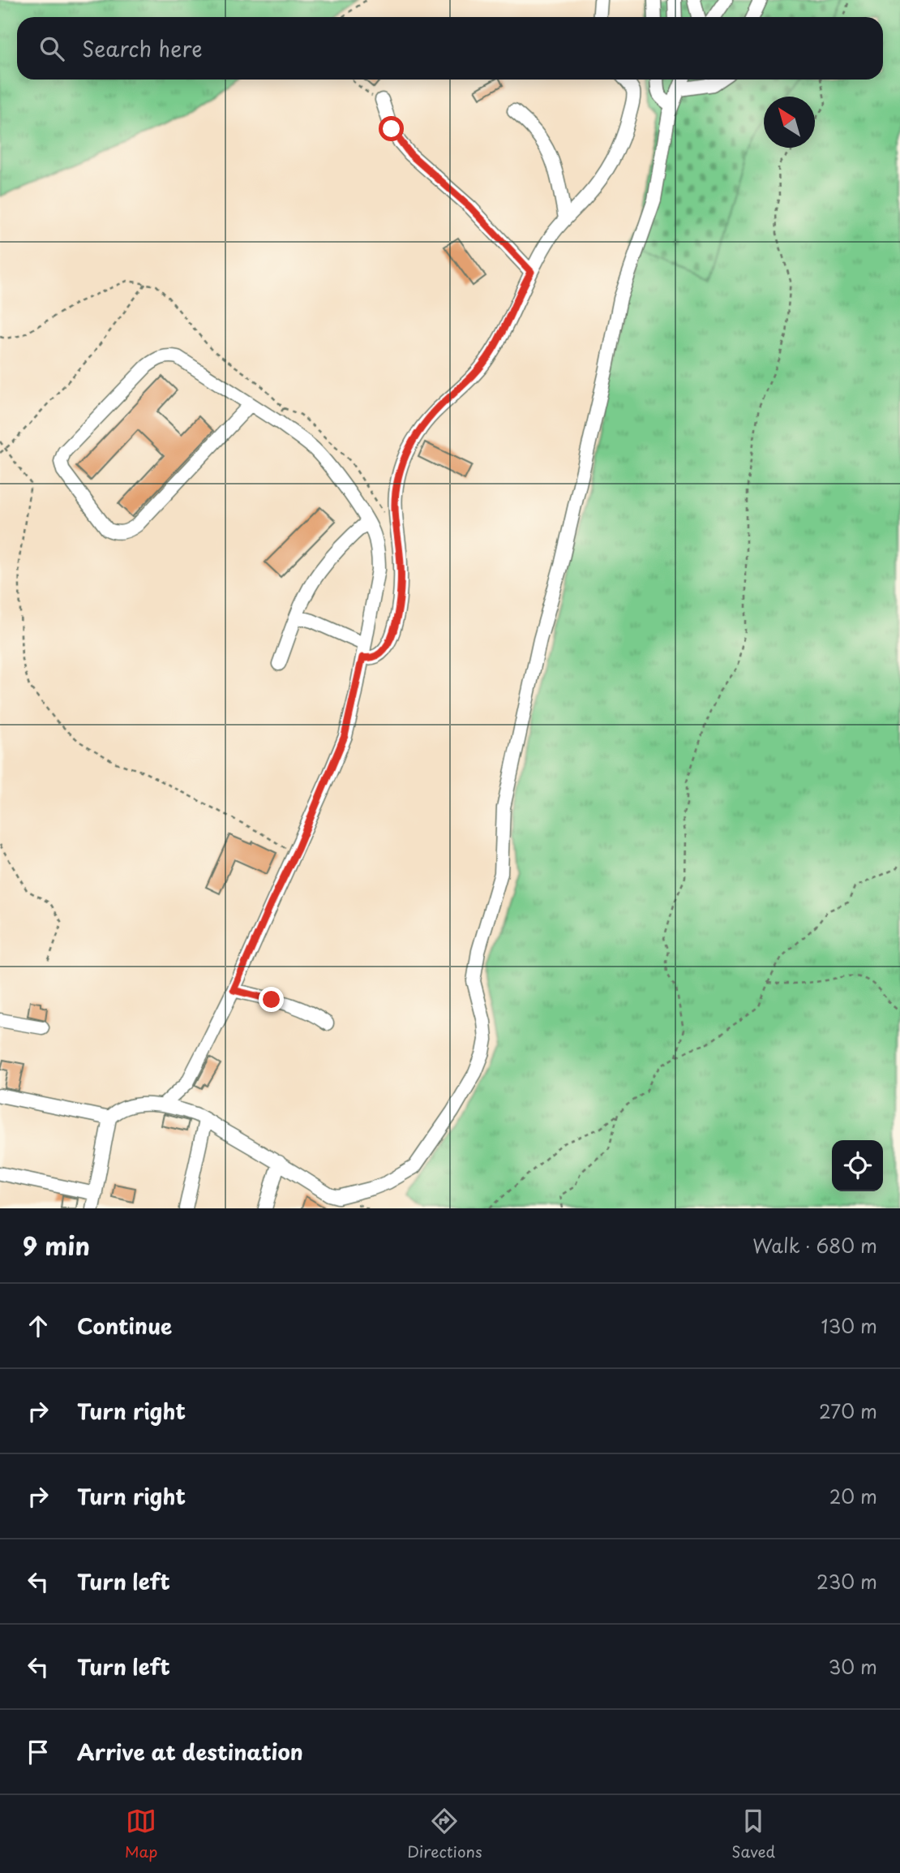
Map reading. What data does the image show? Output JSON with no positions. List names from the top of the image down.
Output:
{
  "north": "top left",
  "page": {
    "search": "Search here",
    "heading": ["9 min", "Walk · 680 m"],
    "list": [
      ["Continue", "130 m"],
      ["Turn right", "270 m"],
      ["Turn right", "20 m"],
      ["Turn left", "230 m"],
      ["Turn left", "30 m"],
      "Arrive at destination"
    ],
    "nav": ["Map", "Directions", "Saved"]
  }
}
